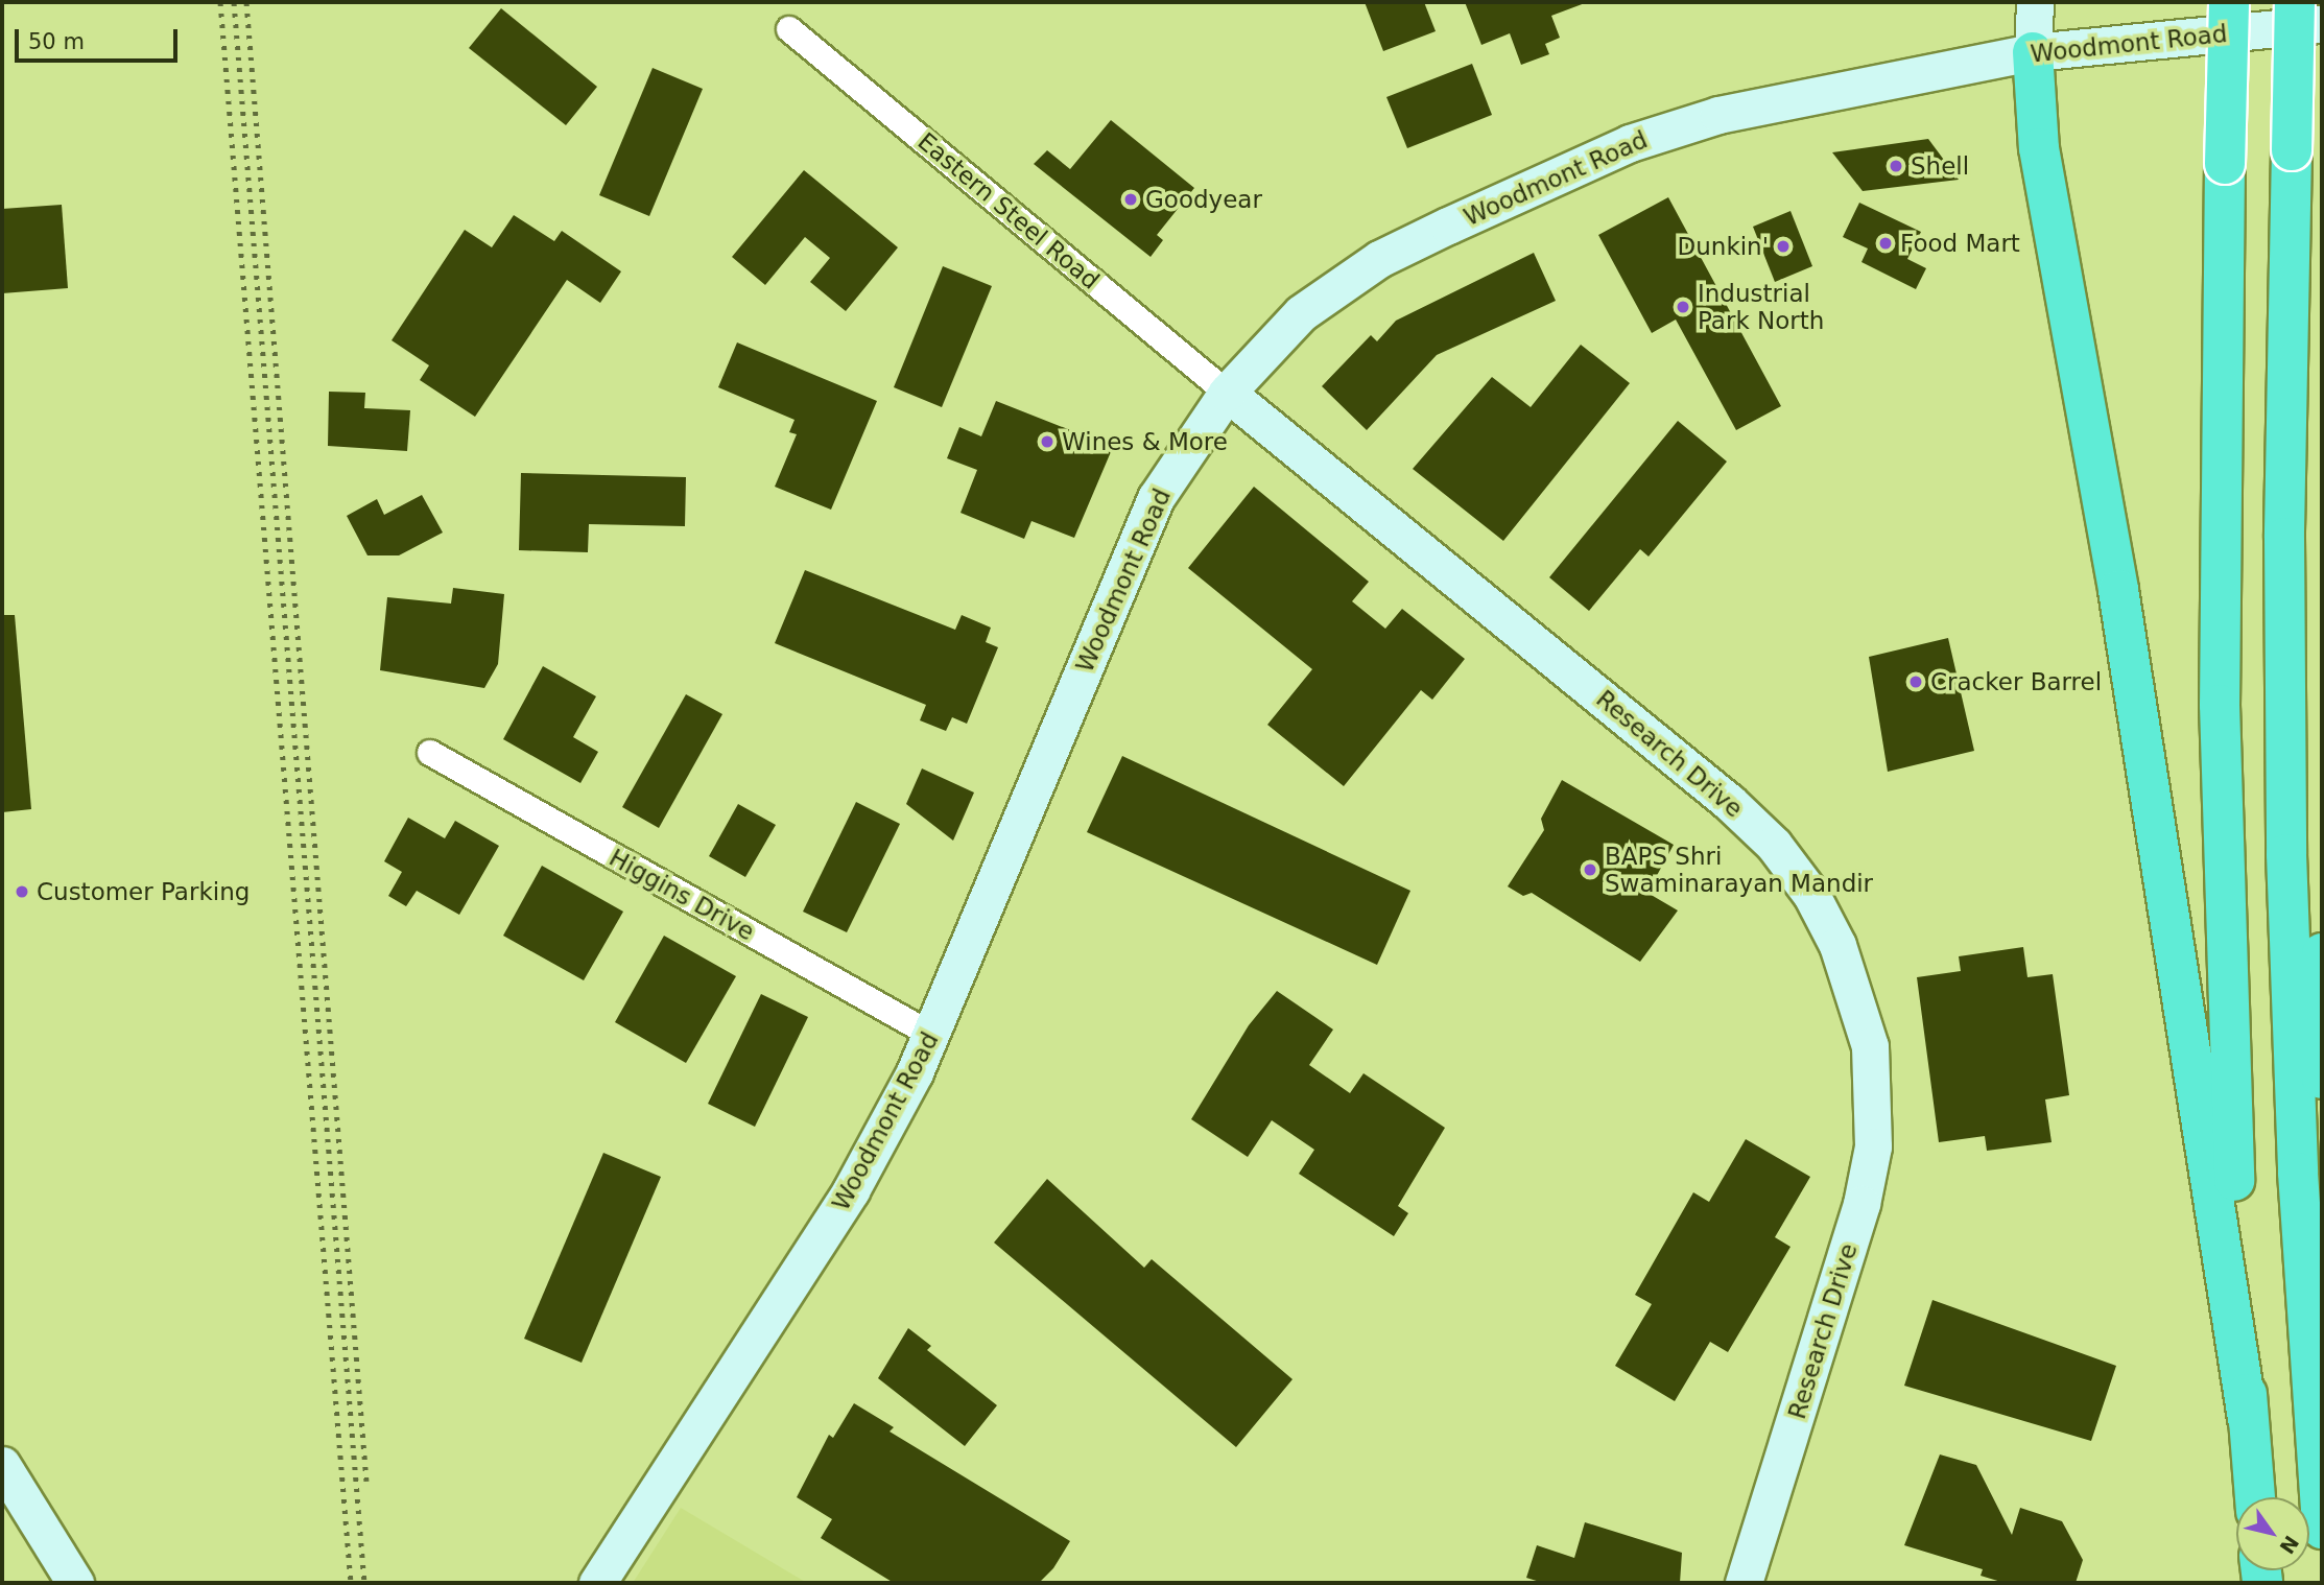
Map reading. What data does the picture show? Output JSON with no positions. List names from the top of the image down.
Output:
{
  "streets": {
    "main road": ["Woodmont Road", "Research Drive"],
    "street": ["Eastern Steel Road", "Higgins Drive"]
  },
  "crossings": [
    ["Woodmont Road", "Eastern Steel Road"],
    ["Woodmont Road", "Research Drive"],
    ["Woodmont Road", "Higgins Drive"],
    ["Eastern Steel Road", "Research Drive"]
  ],
  "places": [
    "Shell",
    "Goodyear",
    "Food Mart",
    "Dunkin'",
    "Industrial Park North",
    "Wines & More",
    "Cracker Barrel",
    "BAPS Shri Swaminarayan Mandir",
    "Customer Parking"
  ],
  "scale_bar": "50 m",
  "north": "bottom right"
}
